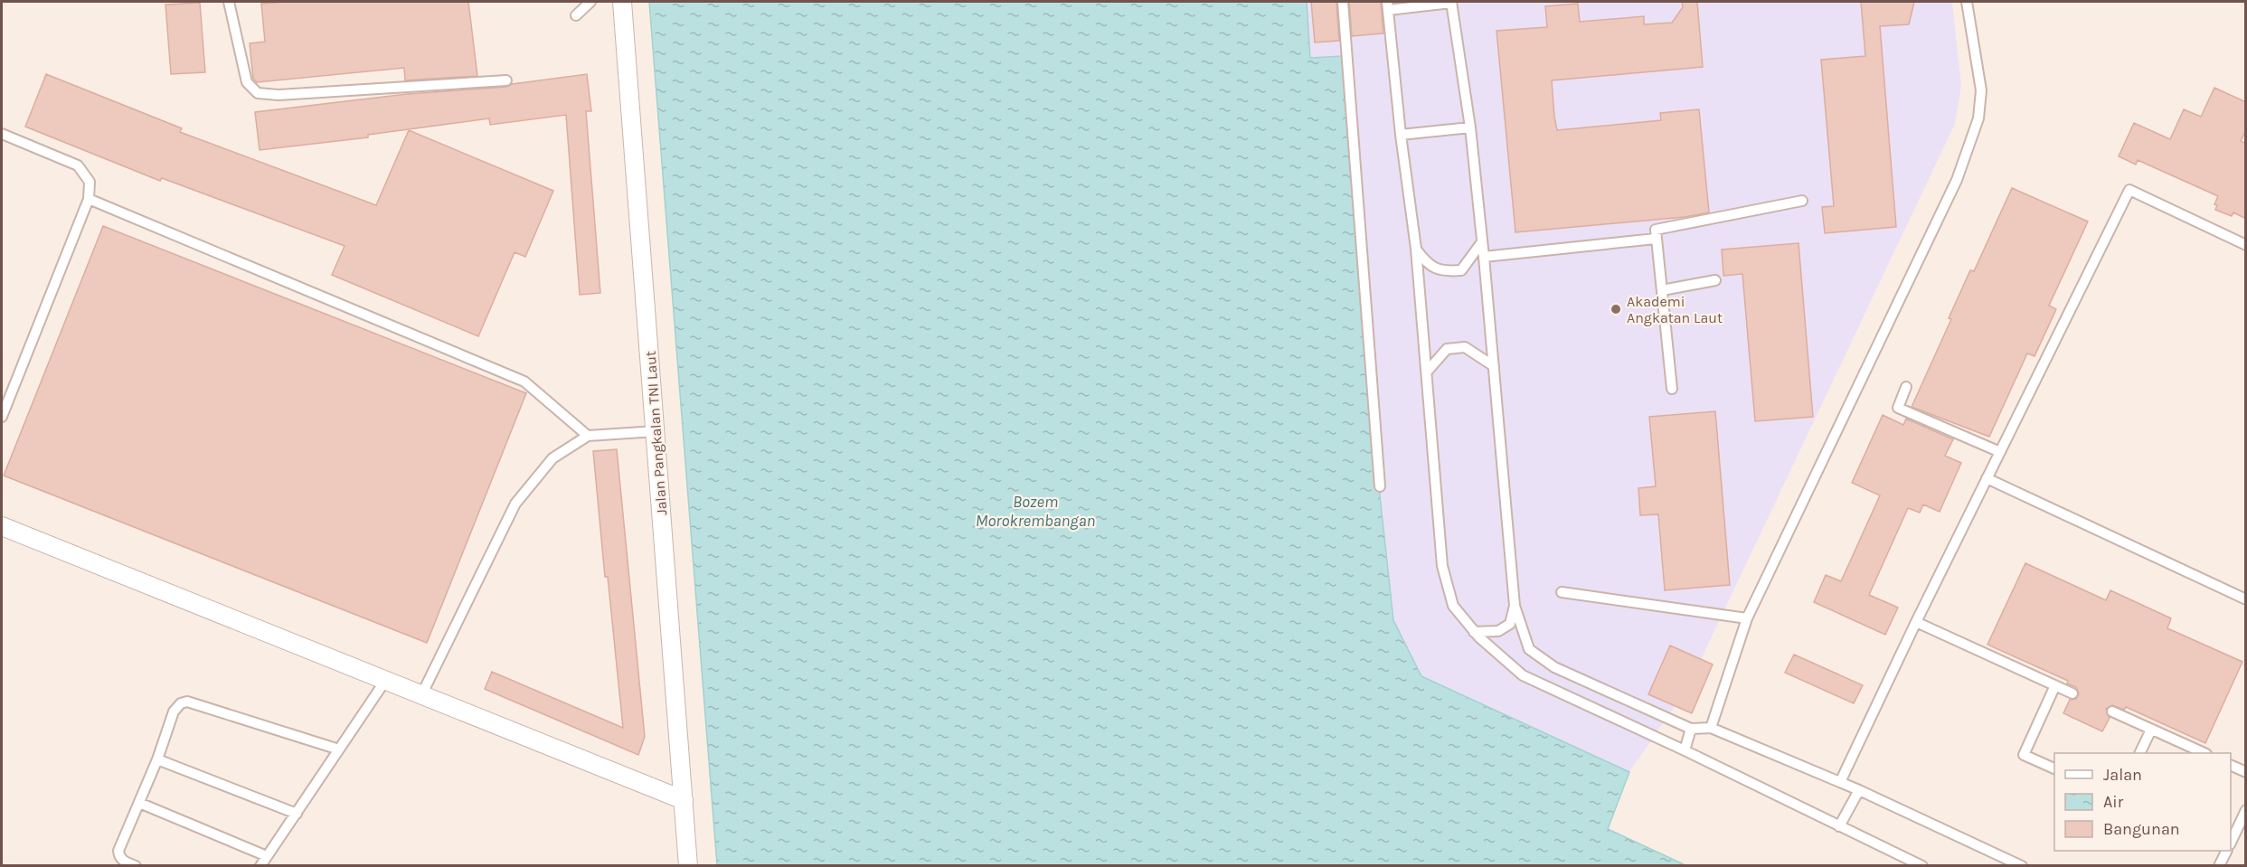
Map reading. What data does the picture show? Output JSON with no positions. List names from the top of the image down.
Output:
{
  "streets": {
    "street": ["Jalan Pangkalan TNI Laut"]
  },
  "water": ["Bozem Morokrembangan"],
  "places": ["Akademi Angkatan Laut"],
  "legend": ["Jalan", "Air", "Bangunan"]
}
